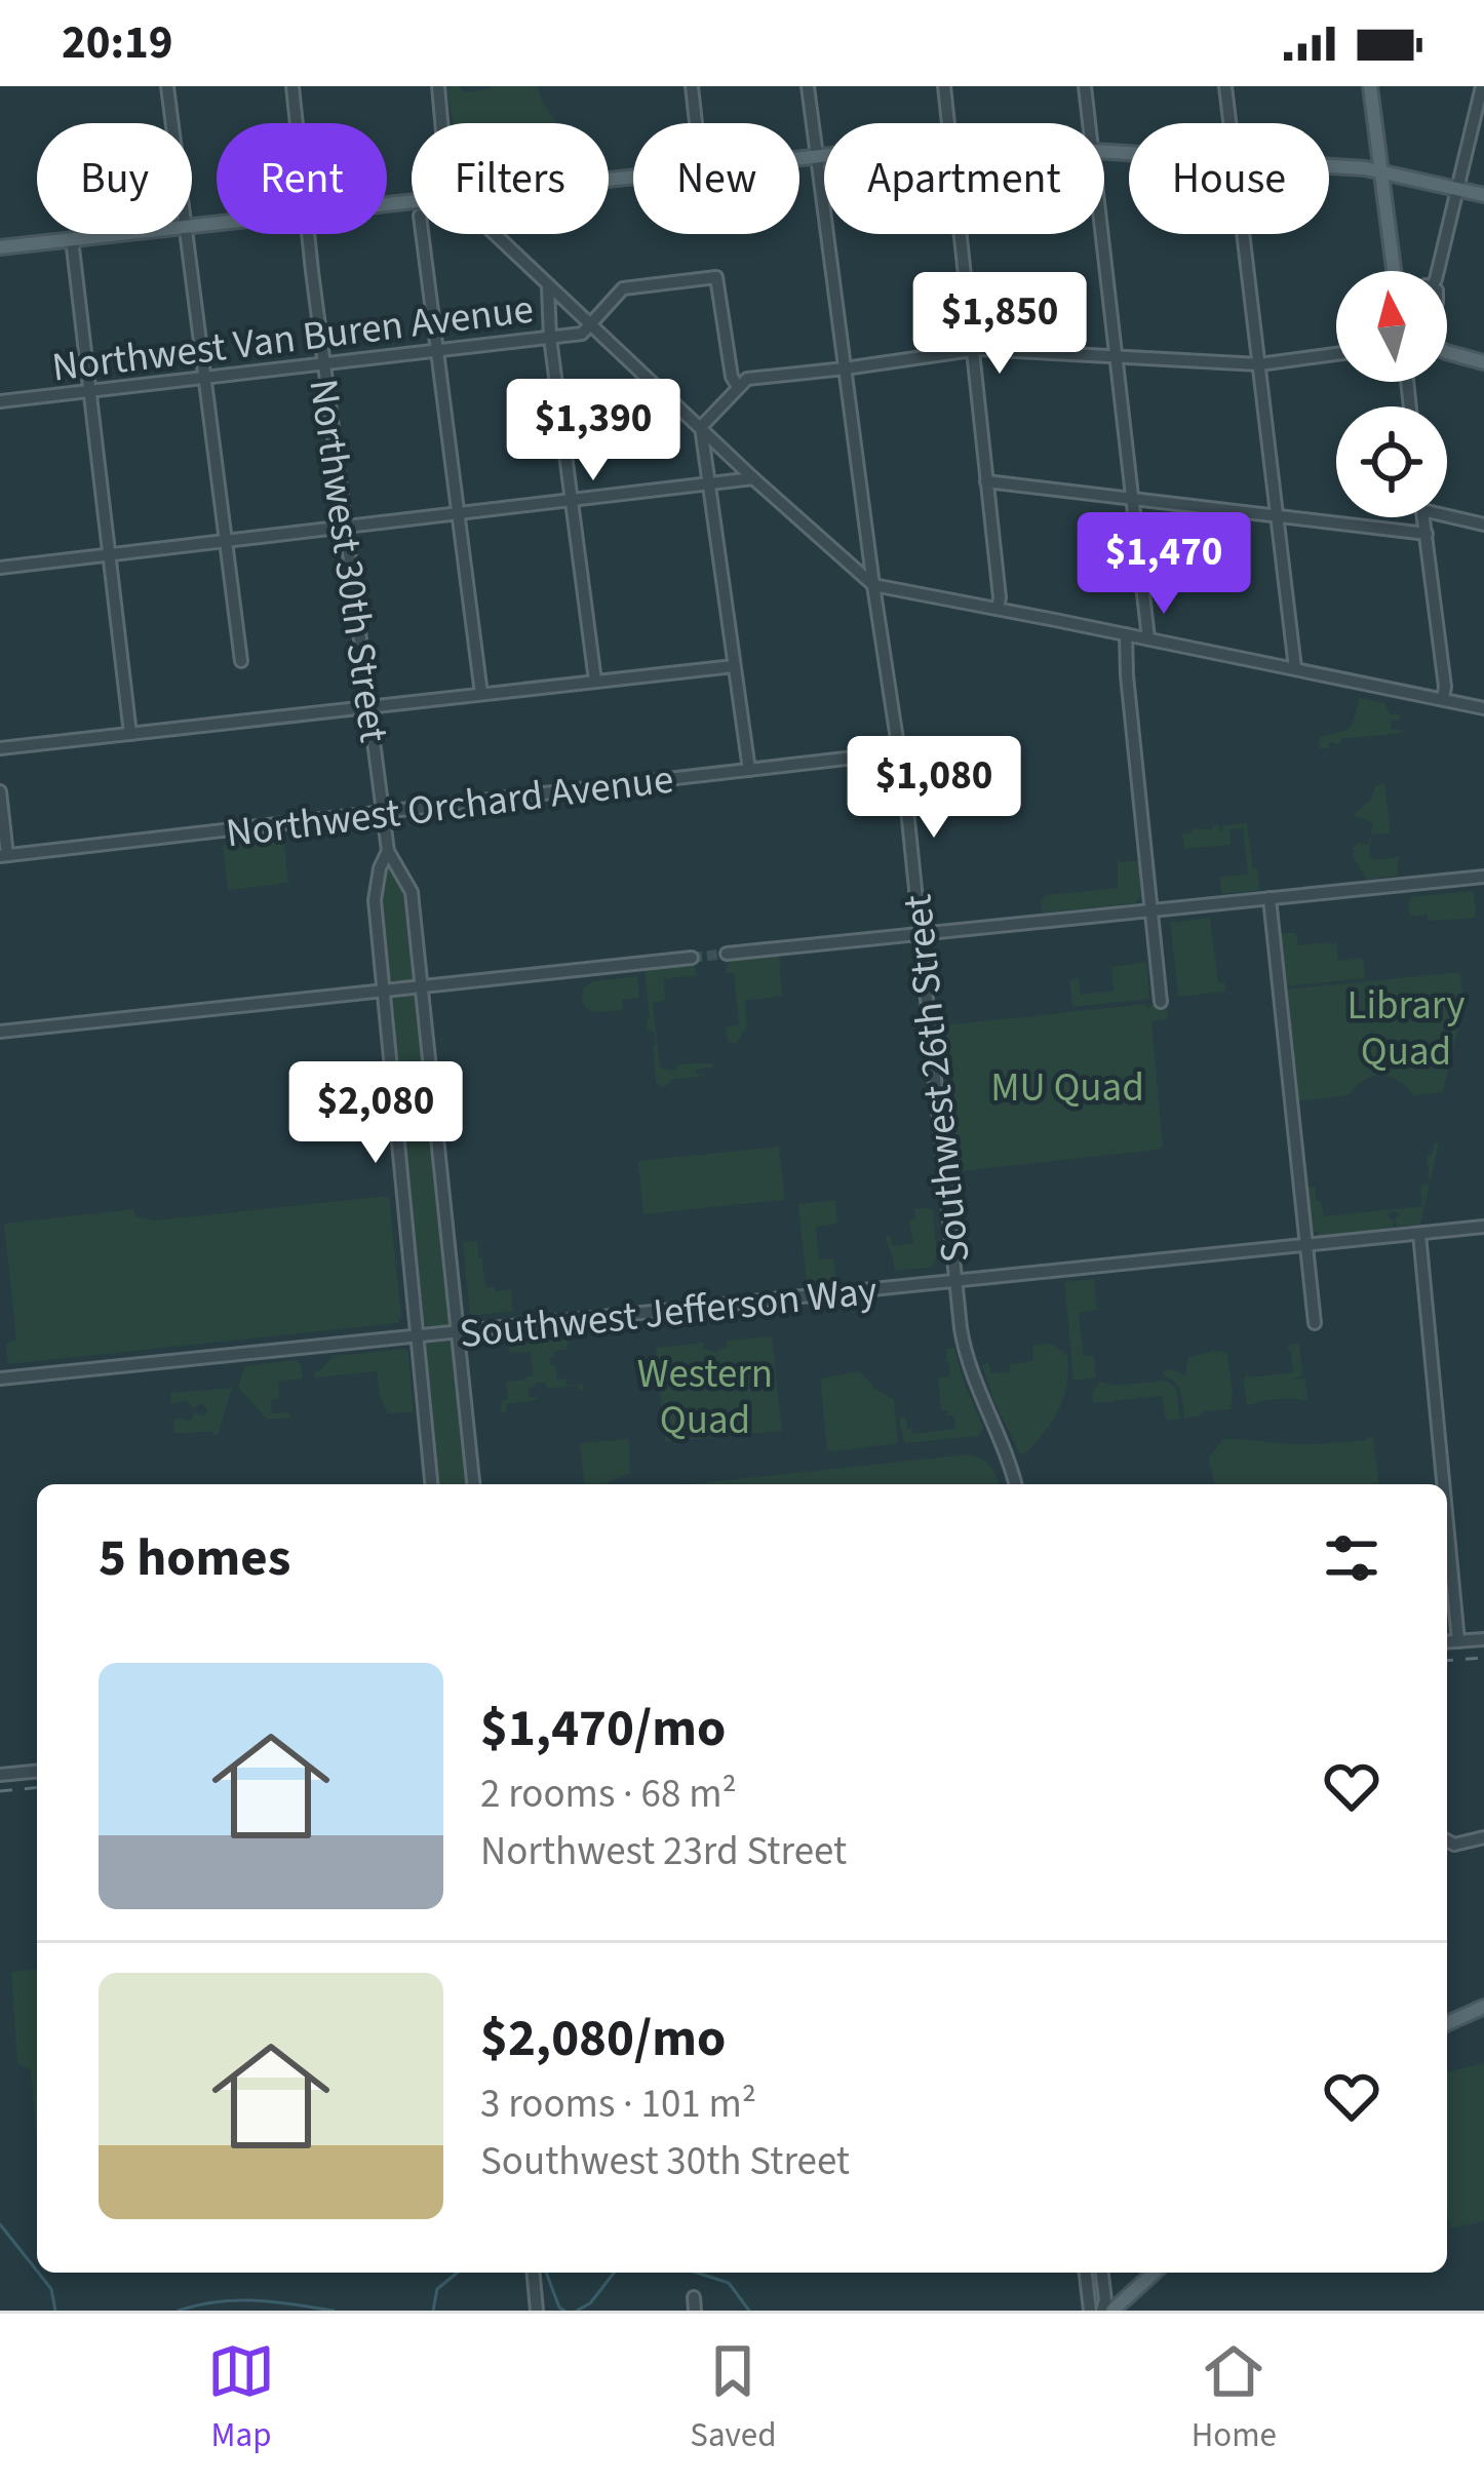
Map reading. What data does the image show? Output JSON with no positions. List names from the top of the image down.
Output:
{
  "streets": {
    "street": [
      "Northwest Van Buren Avenue",
      "Northwest 30th Street",
      "Northwest Orchard Avenue",
      "Southwest 26th Street",
      "Southwest Jefferson Way"
    ]
  },
  "crossings": [
    ["Northwest Van Buren Avenue", "Northwest 30th Street"],
    ["Northwest 30th Street", "Northwest Orchard Avenue"],
    ["Northwest Orchard Avenue", "Southwest 26th Street"],
    ["Southwest 26th Street", "Southwest Jefferson Way"]
  ],
  "parks": ["Library Quad", "MU Quad", "Western Quad"],
  "north": "top",
  "page": {
    "status": "20:19",
    "chip": [
      "Buy",
      "Rent",
      "Filters",
      "New",
      "Apartment",
      "House"
    ],
    "price": [
      "$1,850",
      "$1,390",
      "$1,470",
      "$1,080",
      "$2,080"
    ],
    "heading": "5 homes",
    "list": [
      {
        "name": "$1,470/mo",
        "note": "2 rooms · 68 m² · Northwest 23rd Street"
      },
      {
        "name": "$2,080/mo",
        "note": "3 rooms · 101 m² · Southwest 30th Street"
      }
    ],
    "tabs": ["Map", "Saved", "Home"]
  }
}
